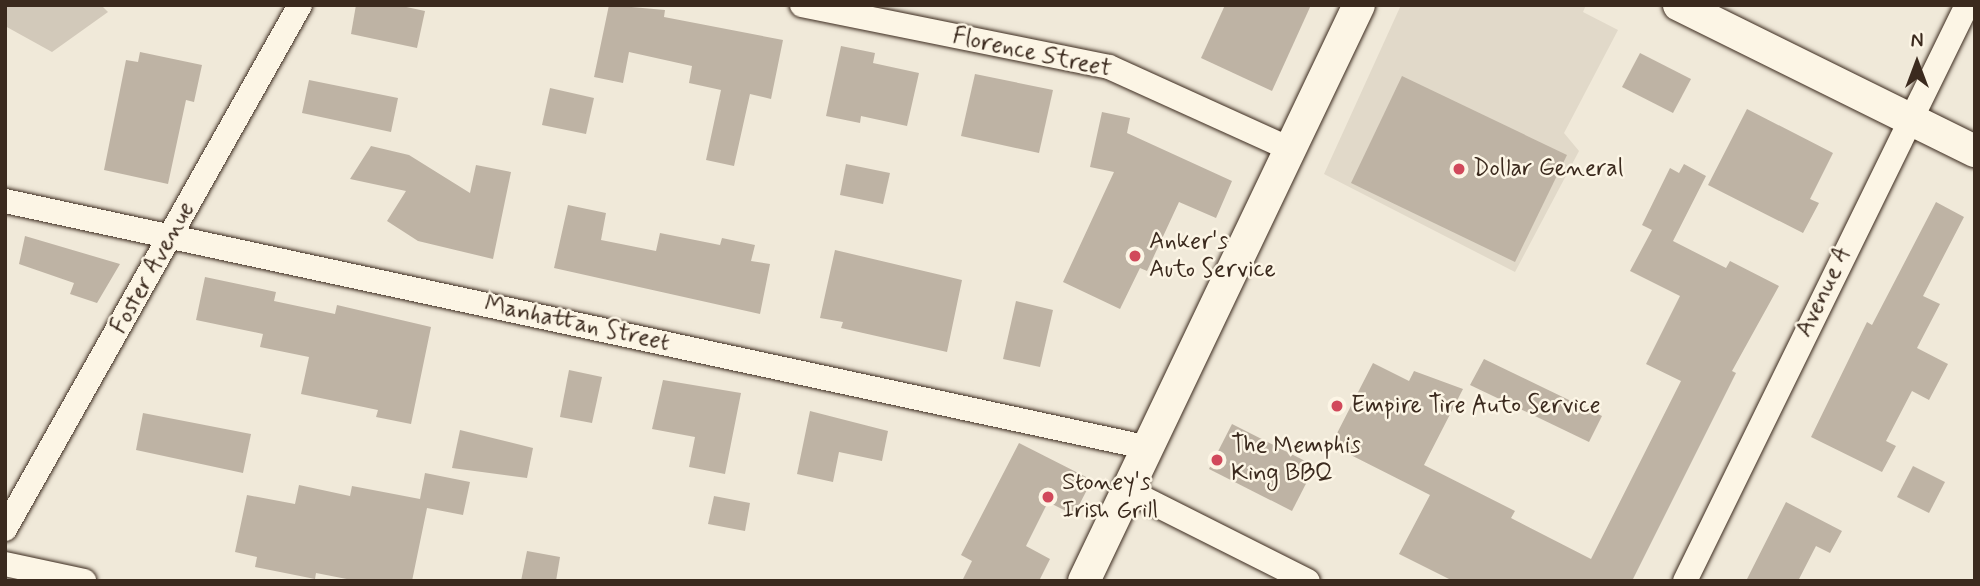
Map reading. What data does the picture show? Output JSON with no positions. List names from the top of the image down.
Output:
{
  "streets": {
    "street": [
      "Florence Street",
      "Foster Avenue",
      "Avenue A",
      "Manhattan Street"
    ]
  },
  "crossings": [
    ["Foster Avenue", "Manhattan Street"]
  ],
  "places": [
    "Dollar General",
    "Anker's Auto Service",
    "Empire Tire Auto Service",
    "The Memphis King BBQ",
    "Stoney's Irish Grill"
  ],
  "north": "top"
}
